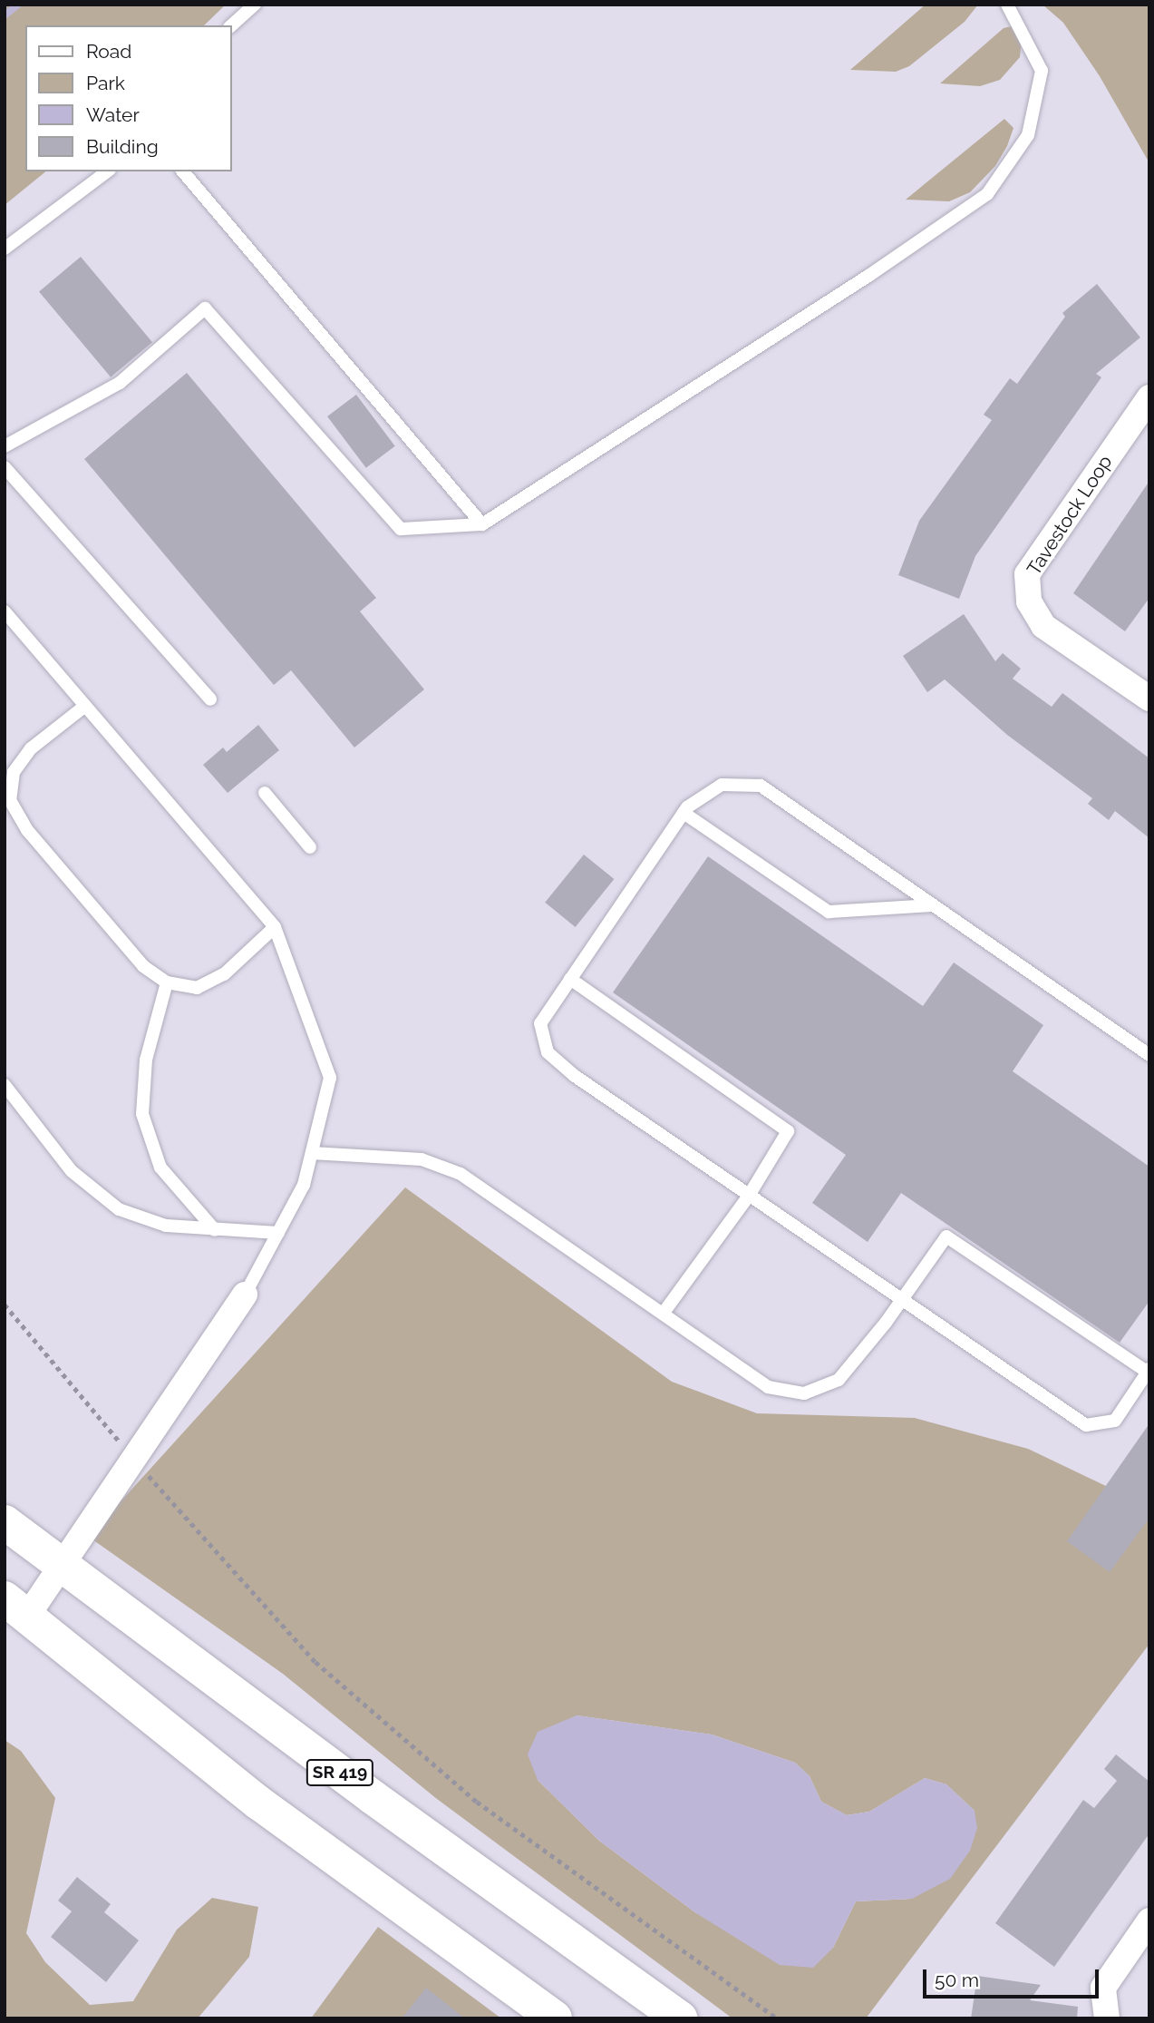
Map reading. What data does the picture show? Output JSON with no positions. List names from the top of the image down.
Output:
{
  "streets": {
    "main road": ["SR 419"],
    "street": ["Tavestock Loop"]
  },
  "legend": [
    "Road",
    "Park",
    "Water",
    "Building"
  ],
  "scale_bar": "50 m"
}
